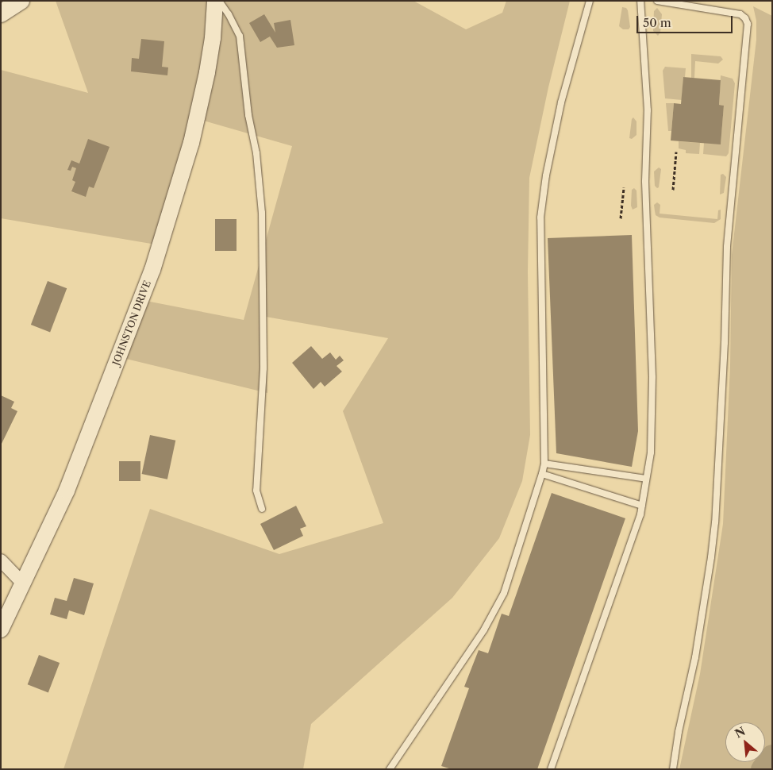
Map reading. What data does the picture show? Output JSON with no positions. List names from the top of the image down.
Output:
{
  "streets": {
    "street": ["JOHNSTON DRIVE"]
  },
  "scale_bar": "50 m",
  "north": "top left"
}
